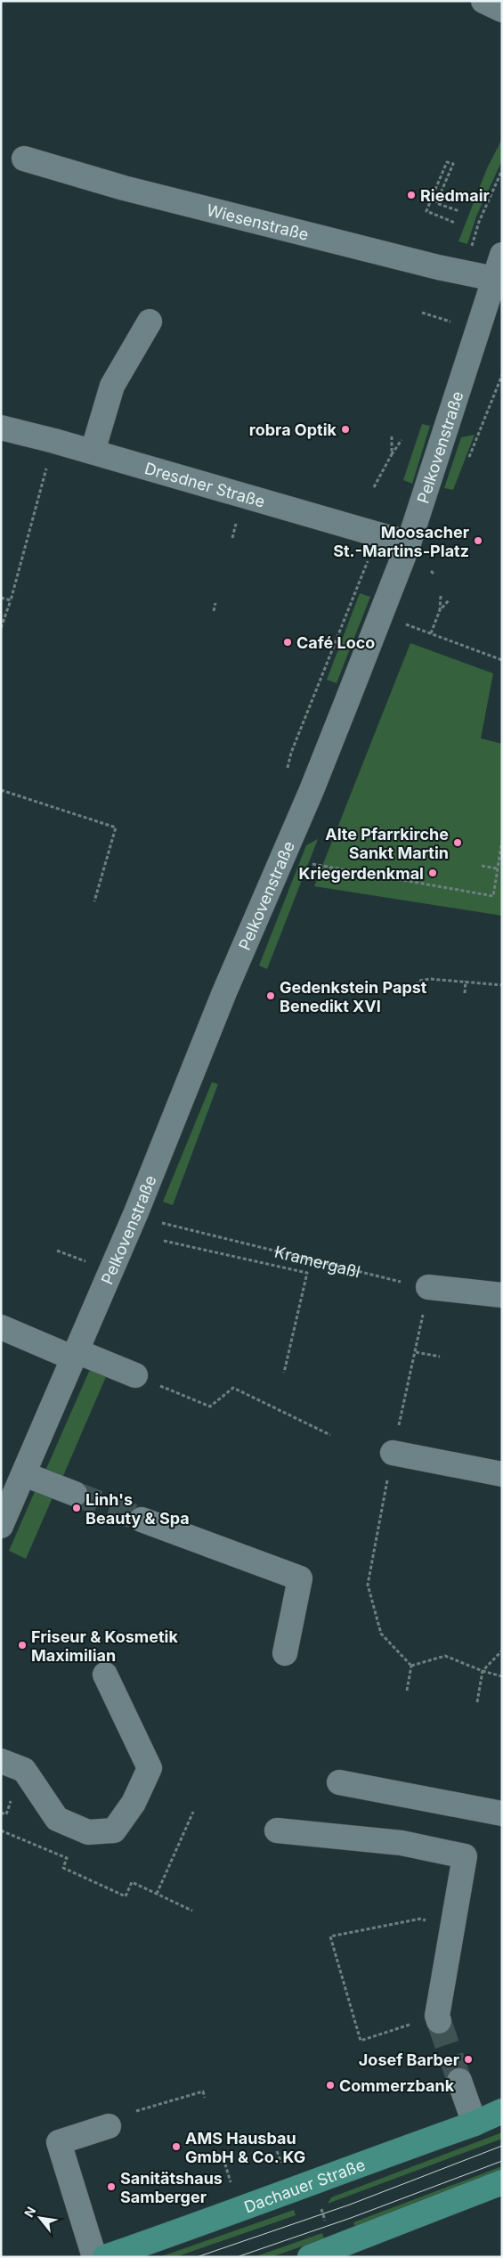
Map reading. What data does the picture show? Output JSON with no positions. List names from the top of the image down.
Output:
{
  "streets": {
    "main road": ["Dachauer Straße"],
    "street": ["Wiesenstraße", "Pelkovenstraße", "Dresdner Straße"],
    "path": ["Kramergaßl"]
  },
  "crossings": [
    ["Wiesenstraße", "Pelkovenstraße"],
    ["Pelkovenstraße", "Dresdner Straße"],
    ["Pelkovenstraße", "Kramergaßl"]
  ],
  "places": [
    "Riedmair",
    "robra Optik",
    "Moosacher St.-Martins-Platz",
    "Café Loco",
    "Alte Pfarrkirche Sankt Martin",
    "Kriegerdenkmal",
    "Gedenkstein Papst Benedikt XVI",
    "Linh's Beauty & Spa",
    "Friseur & Kosmetik Maximilian",
    "Josef Barber",
    "Commerzbank",
    "AMS Hausbau GmbH & Co. KG",
    "Sanitätshaus Samberger"
  ],
  "north": "top left"
}
